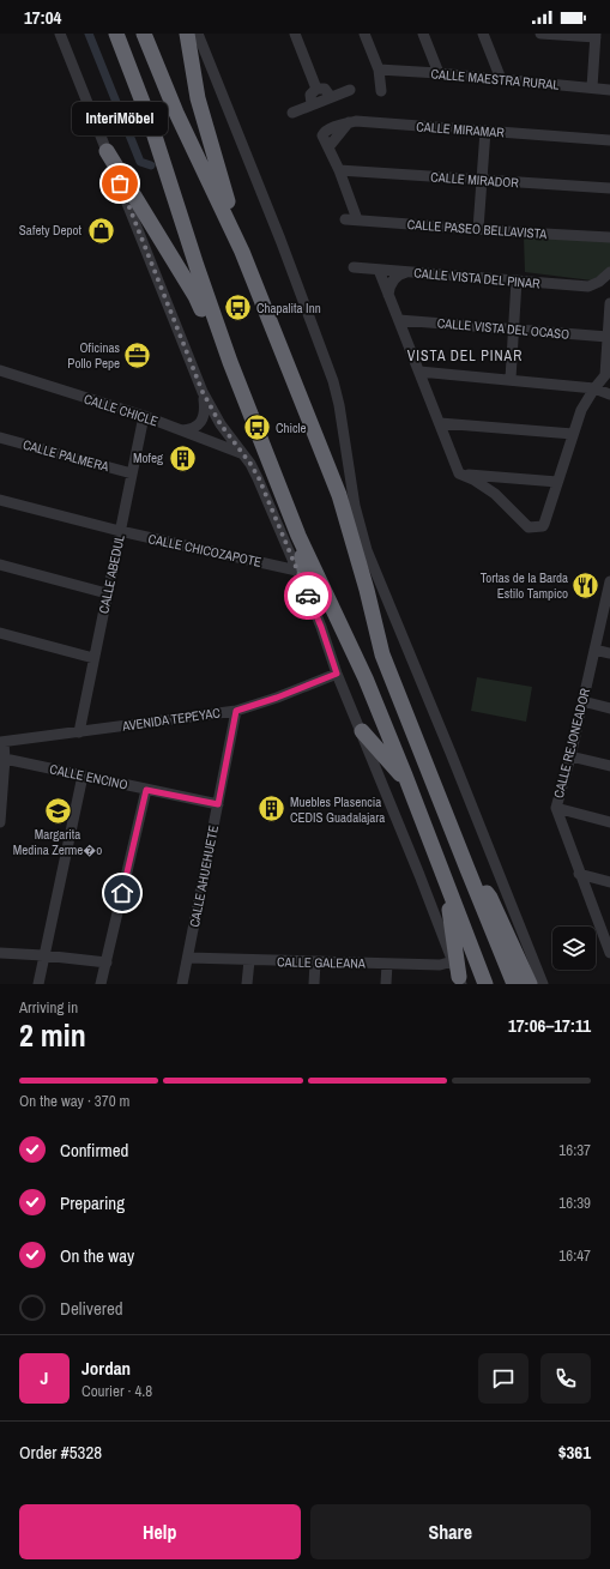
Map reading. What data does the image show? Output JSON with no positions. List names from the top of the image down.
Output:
{
  "streets": {
    "street": [
      "CALLE MAESTRA RURAL",
      "CALLE MIRAMAR",
      "CALLE MIRADOR",
      "CALLE PASEO BELLAVISTA",
      "CALLE VISTA DEL PINAR",
      "CALLE VISTA DEL OCASO",
      "CALLE CHICLE",
      "CALLE PALMERA",
      "CALLE CHICOZAPOTE",
      "CALLE ABEDUL",
      "AVENIDA TEPEYAC",
      "CALLE REJONEADOR",
      "CALLE ENCINO",
      "CALLE AHUEHUETE",
      "CALLE GALEANA"
    ]
  },
  "crossings": [
    ["CALLE MIRAMAR", "CALLE MIRADOR"],
    ["CALLE CHICLE", "CALLE ABEDUL"],
    ["CALLE PALMERA", "CALLE ABEDUL"],
    ["CALLE CHICOZAPOTE", "CALLE ABEDUL"],
    ["CALLE ABEDUL", "AVENIDA TEPEYAC"],
    ["AVENIDA TEPEYAC", "CALLE AHUEHUETE"],
    ["CALLE ENCINO", "CALLE AHUEHUETE"],
    ["CALLE AHUEHUETE", "CALLE GALEANA"]
  ],
  "districts": ["VISTA DEL PINAR"],
  "places": {
    "other": ["InteriMöbel"],
    "shop": ["Safety Depot"],
    "bus stop": ["Chapalita Inn", "Chicle"],
    "office": ["Oficinas Pollo Pepe"],
    "building": ["Mofeg", "Muebles Plasencia CEDIS Guadalajara"],
    "restaurant": ["Tortas de la Barda Estilo Tampico"],
    "school or university": ["Margarita Medina Zerme�o"]
  },
  "page": {
    "status": "17:04",
    "bubble": "InteriMöbel",
    "heading": ["2 min", "Arriving in", "17:06–17:11"],
    "panel": [
      "Jordan",
      "Courier · 4.8",
      "Order #5328",
      "$361"
    ],
    "bar": "On the way · 370 m",
    "list": [
      ["Confirmed", "16:37"],
      ["Preparing", "16:39"],
      ["On the way", "16:47"],
      "Delivered"
    ],
    "round": "J",
    "buttons": ["Help", "Share"]
  }
}
